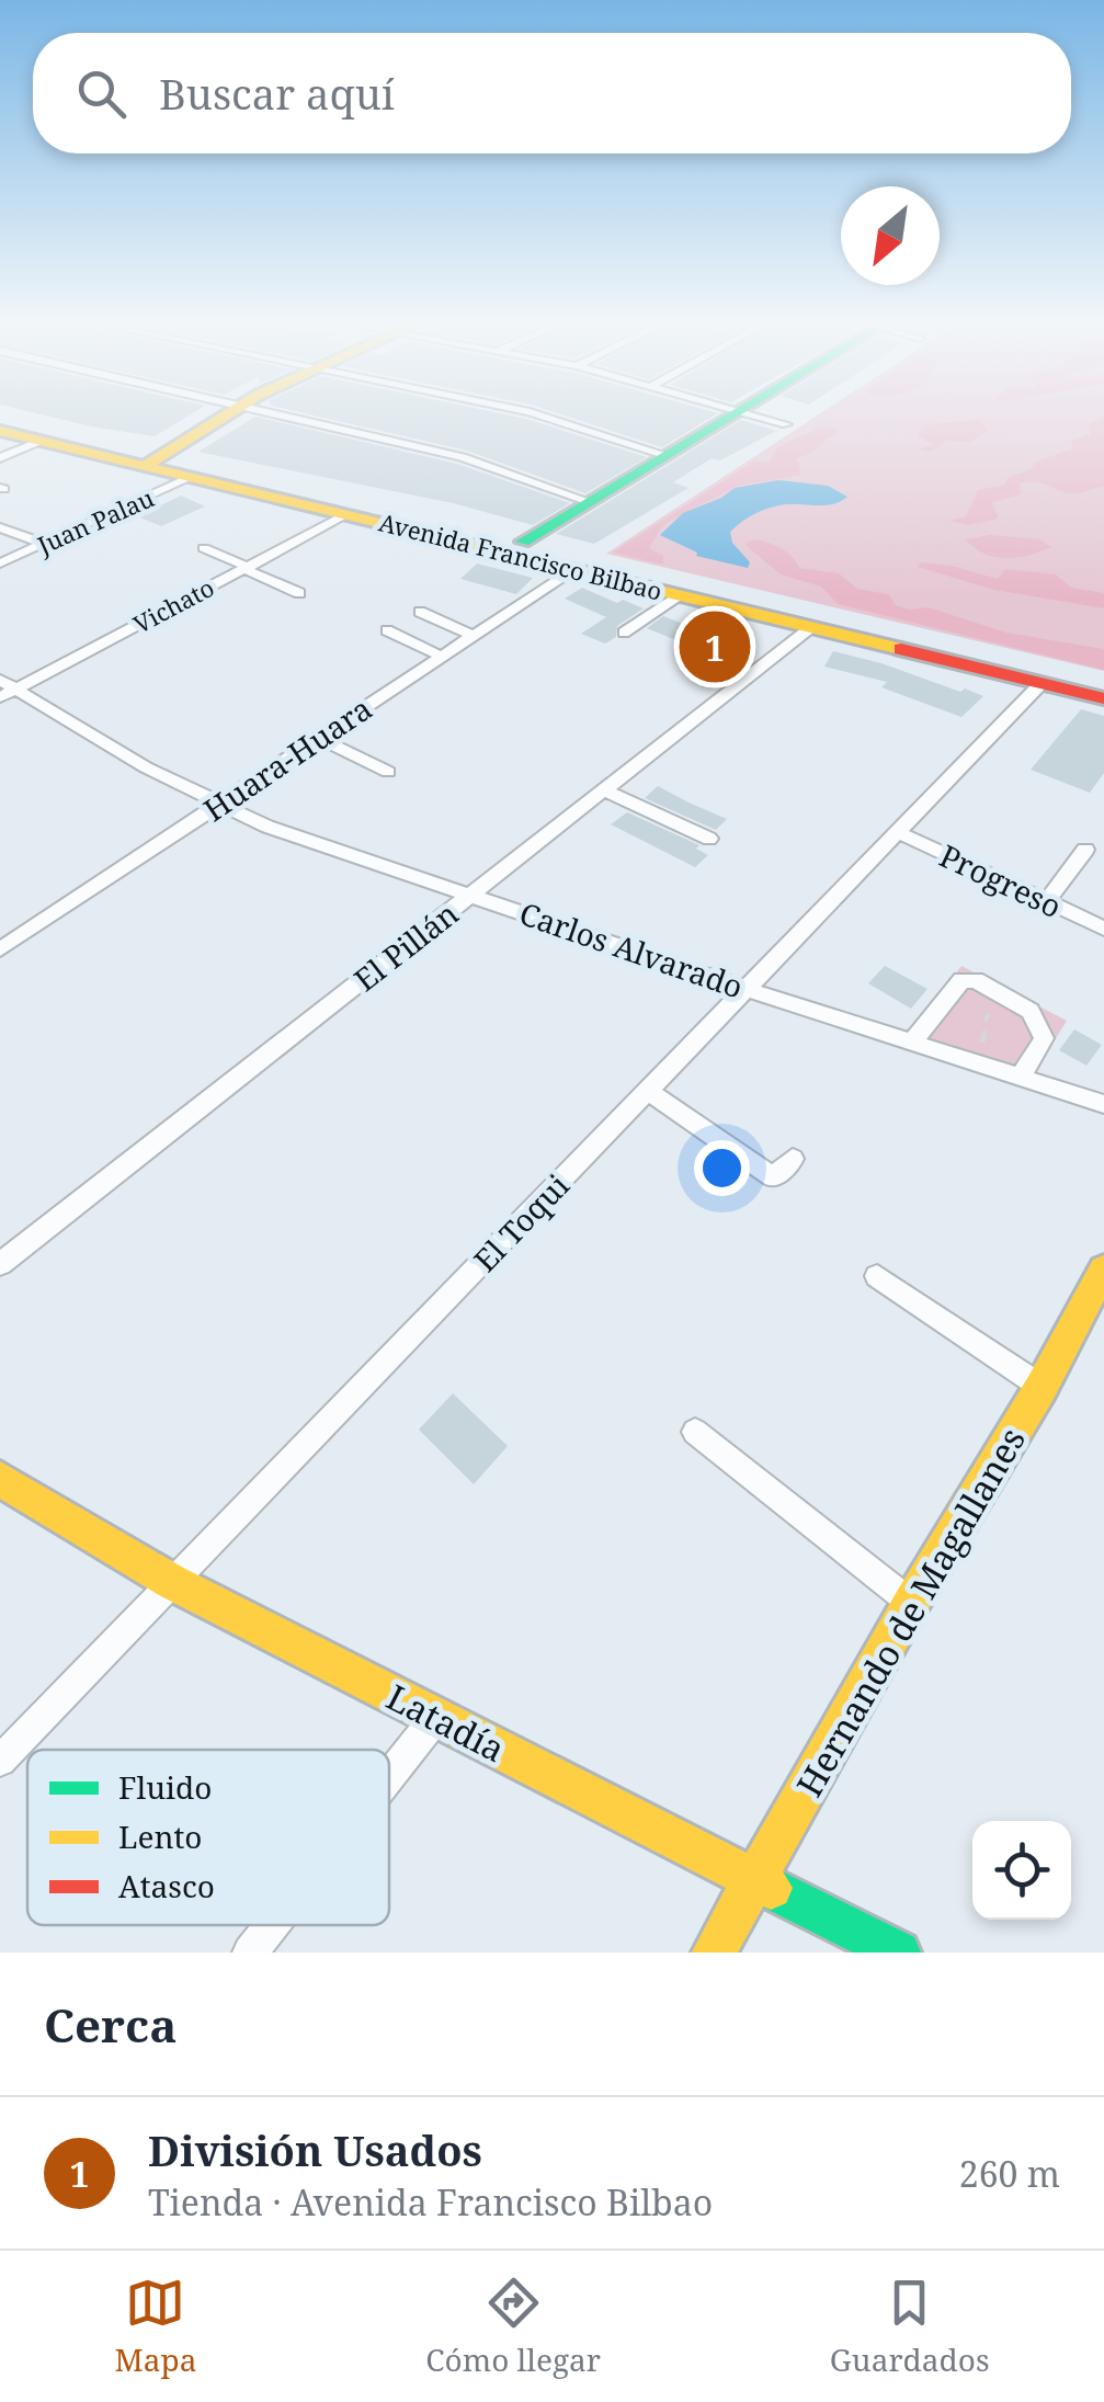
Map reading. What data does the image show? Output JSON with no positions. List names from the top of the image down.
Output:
{
  "streets": {
    "main road": ["Avenida Francisco Bilbao", "Hernando de Magallanes", "Latadía"],
    "street": [
      "Juan Palau",
      "Vichato",
      "Huara-Huara",
      "Progreso",
      "El Pillán",
      "Carlos Alvarado",
      "El Toqui"
    ]
  },
  "crossings": [
    ["Juan Palau", "Avenida Francisco Bilbao"],
    ["Avenida Francisco Bilbao", "Vichato"],
    ["Avenida Francisco Bilbao", "Huara-Huara"],
    ["Avenida Francisco Bilbao", "El Pillán"],
    ["Avenida Francisco Bilbao", "El Toqui"],
    ["Vichato", "Carlos Alvarado"],
    ["Huara-Huara", "Carlos Alvarado"],
    ["Progreso", "El Toqui"],
    ["El Pillán", "Carlos Alvarado"],
    ["Carlos Alvarado", "El Toqui"],
    ["El Toqui", "Latadía"],
    ["Hernando de Magallanes", "Latadía"]
  ],
  "legend": ["Fluido", "Lento", "Atasco"],
  "north": "bottom left",
  "page": {
    "search": "Buscar aquí",
    "pins": "1",
    "heading": "Cerca",
    "list": [
      {
        "mark": "1",
        "name": "División Usados",
        "note": "Tienda · Avenida Francisco Bilbao",
        "value": "260 m"
      }
    ],
    "nav": ["Mapa", "Cómo llegar", "Guardados"]
  }
}
